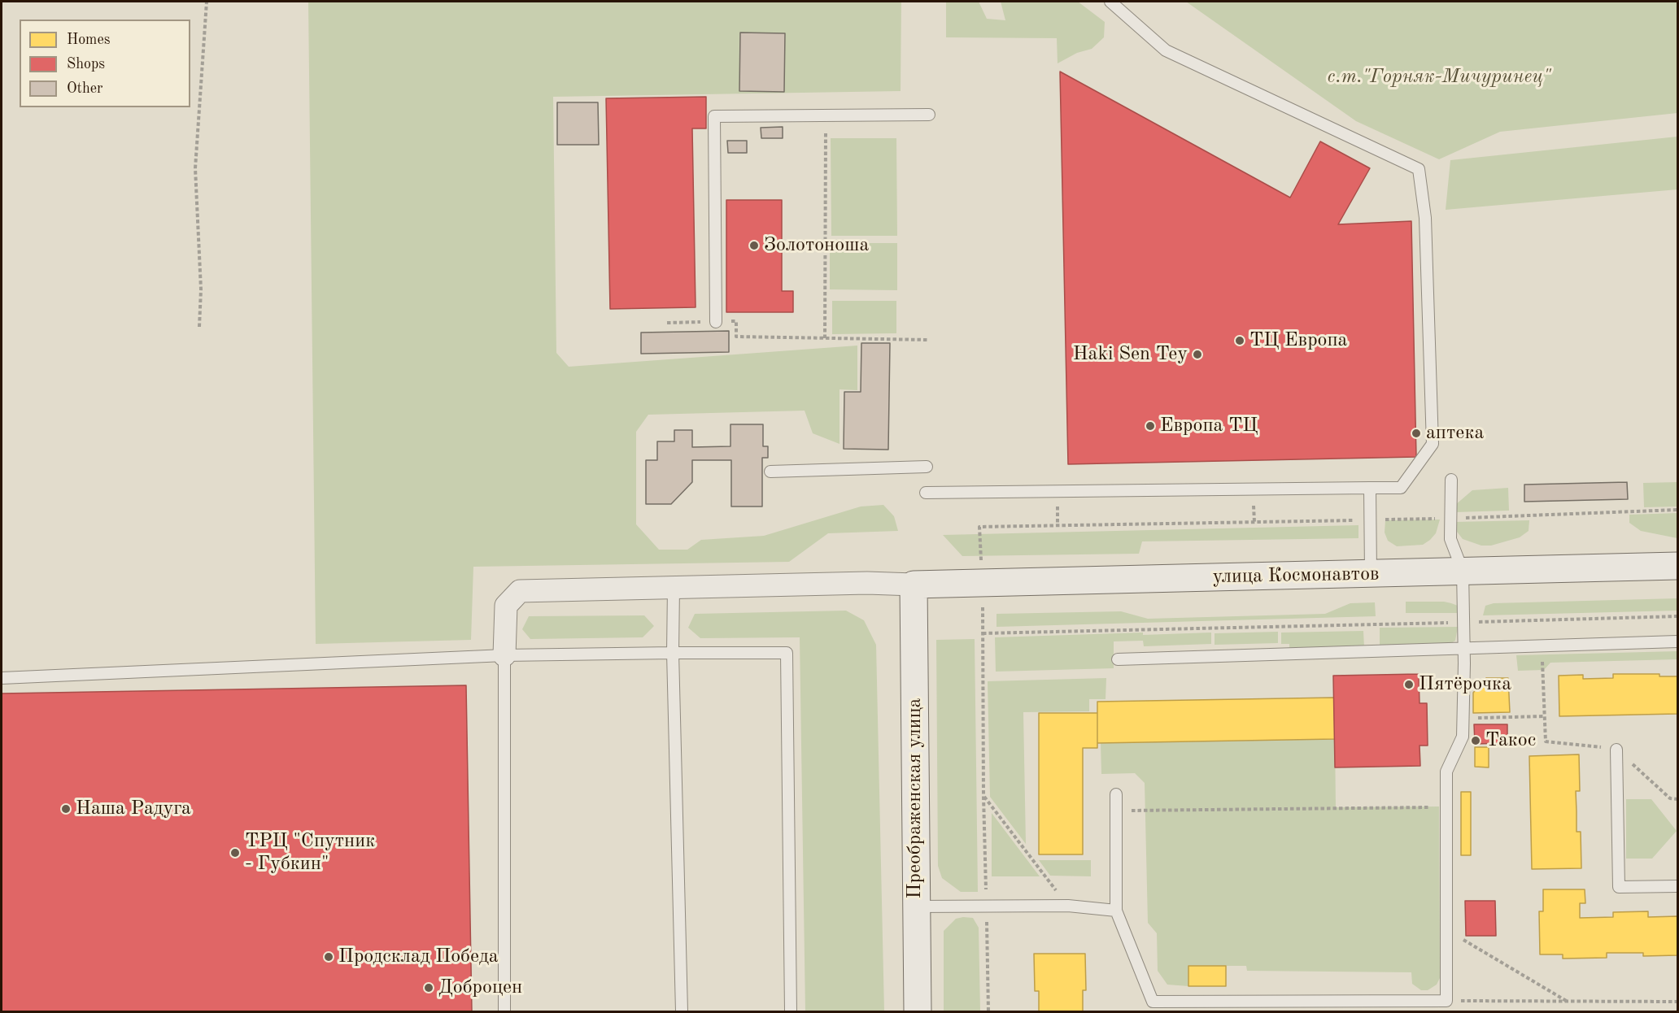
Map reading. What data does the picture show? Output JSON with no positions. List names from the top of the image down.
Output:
{
  "streets": {
    "main road": ["улица Космонавтов", "Преображенская улица"]
  },
  "crossings": [
    ["улица Космонавтов", "Преображенская улица"]
  ],
  "parks": ["с.т.\"Горняк-Мичуринец\""],
  "places": [
    "Золотоноша",
    "ТЦ Европа",
    "Haki Sen Tey",
    "Европа ТЦ",
    "аптека",
    "Пятёрочка",
    "Такос",
    "Наша Радуга",
    "ТРЦ \"Спутник - Губкин\"",
    "Продсклад Победа",
    "Доброцен"
  ],
  "legend": ["Homes", "Shops", "Other"]
}
